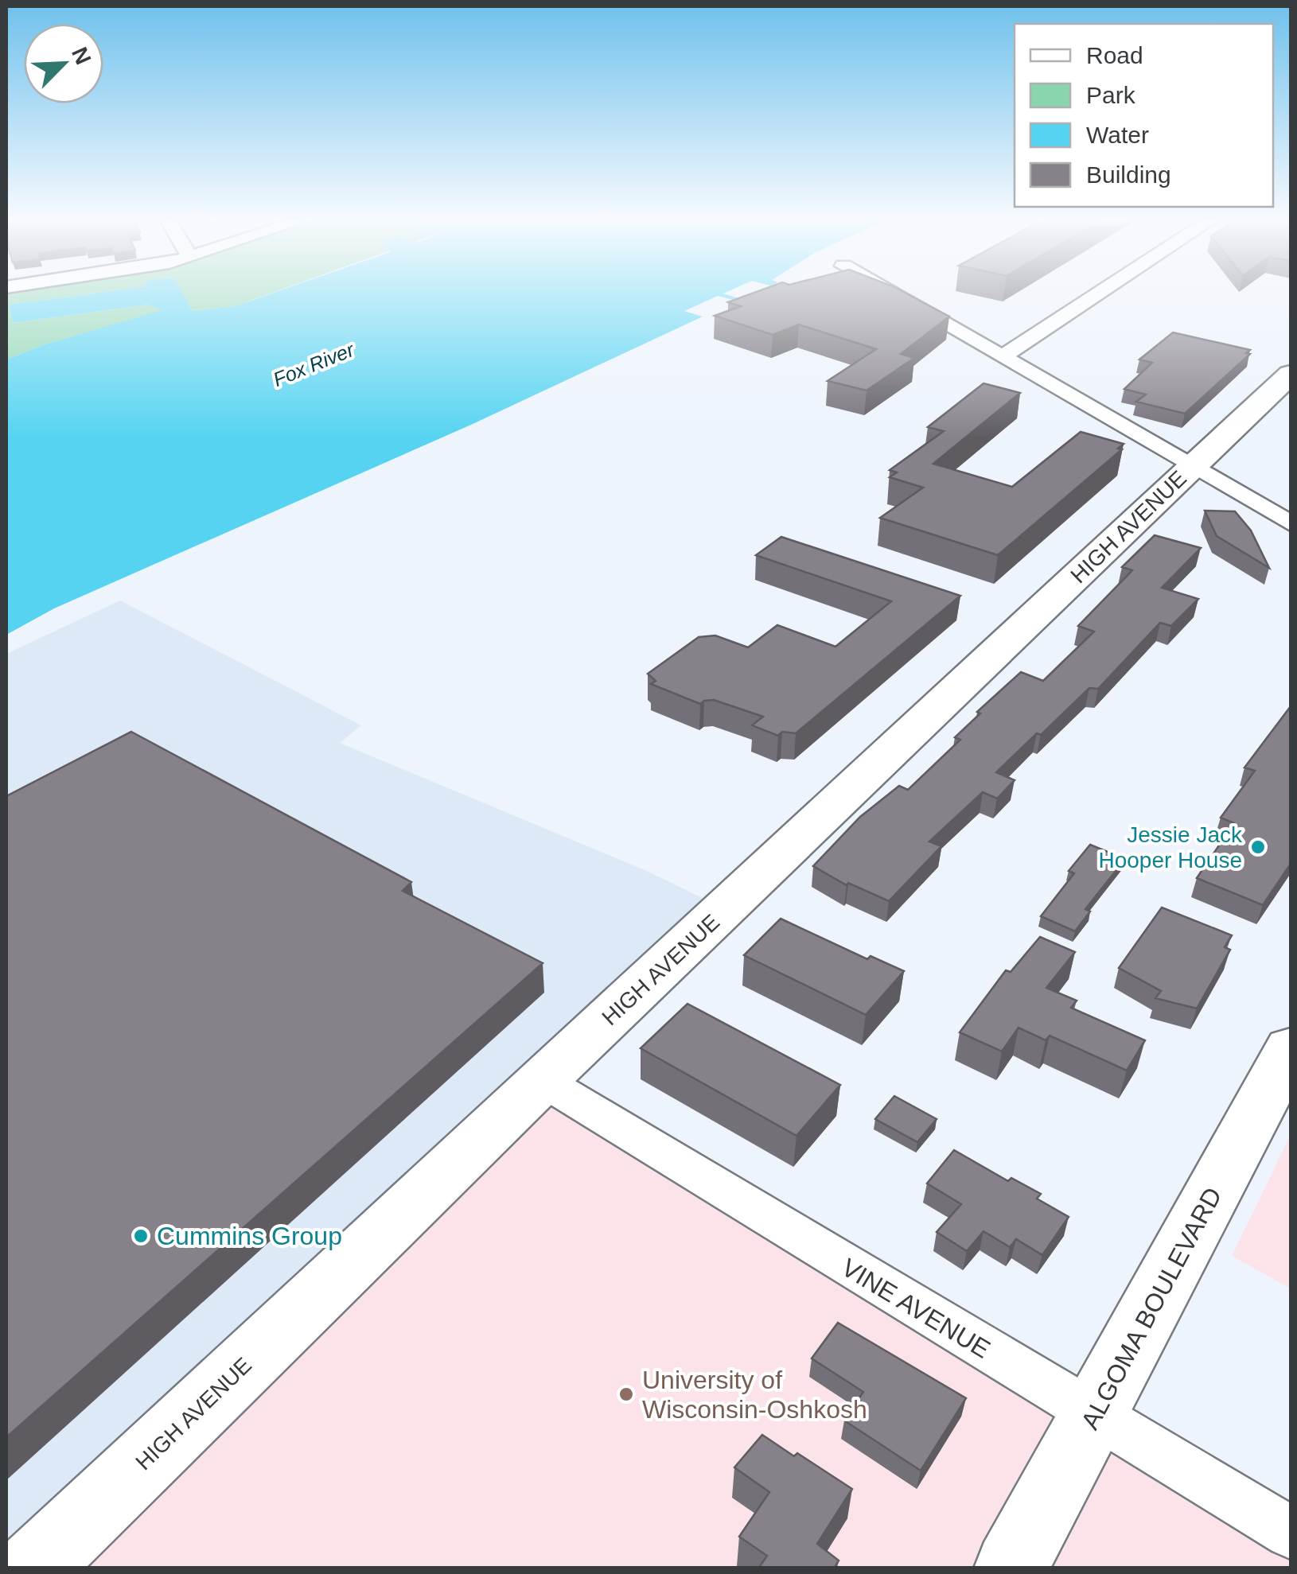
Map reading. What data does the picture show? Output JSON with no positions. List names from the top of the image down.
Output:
{
  "streets": {
    "main road": ["HIGH AVENUE", "ALGOMA BOULEVARD"],
    "street": ["VINE AVENUE"]
  },
  "crossings": [
    ["HIGH AVENUE", "VINE AVENUE"],
    ["VINE AVENUE", "ALGOMA BOULEVARD"]
  ],
  "water": ["Fox River"],
  "places": ["Jessie Jack Hooper House", "Cummins Group", "University of Wisconsin-Oshkosh"],
  "legend": [
    "Road",
    "Park",
    "Water",
    "Building"
  ],
  "north": "top right"
}
